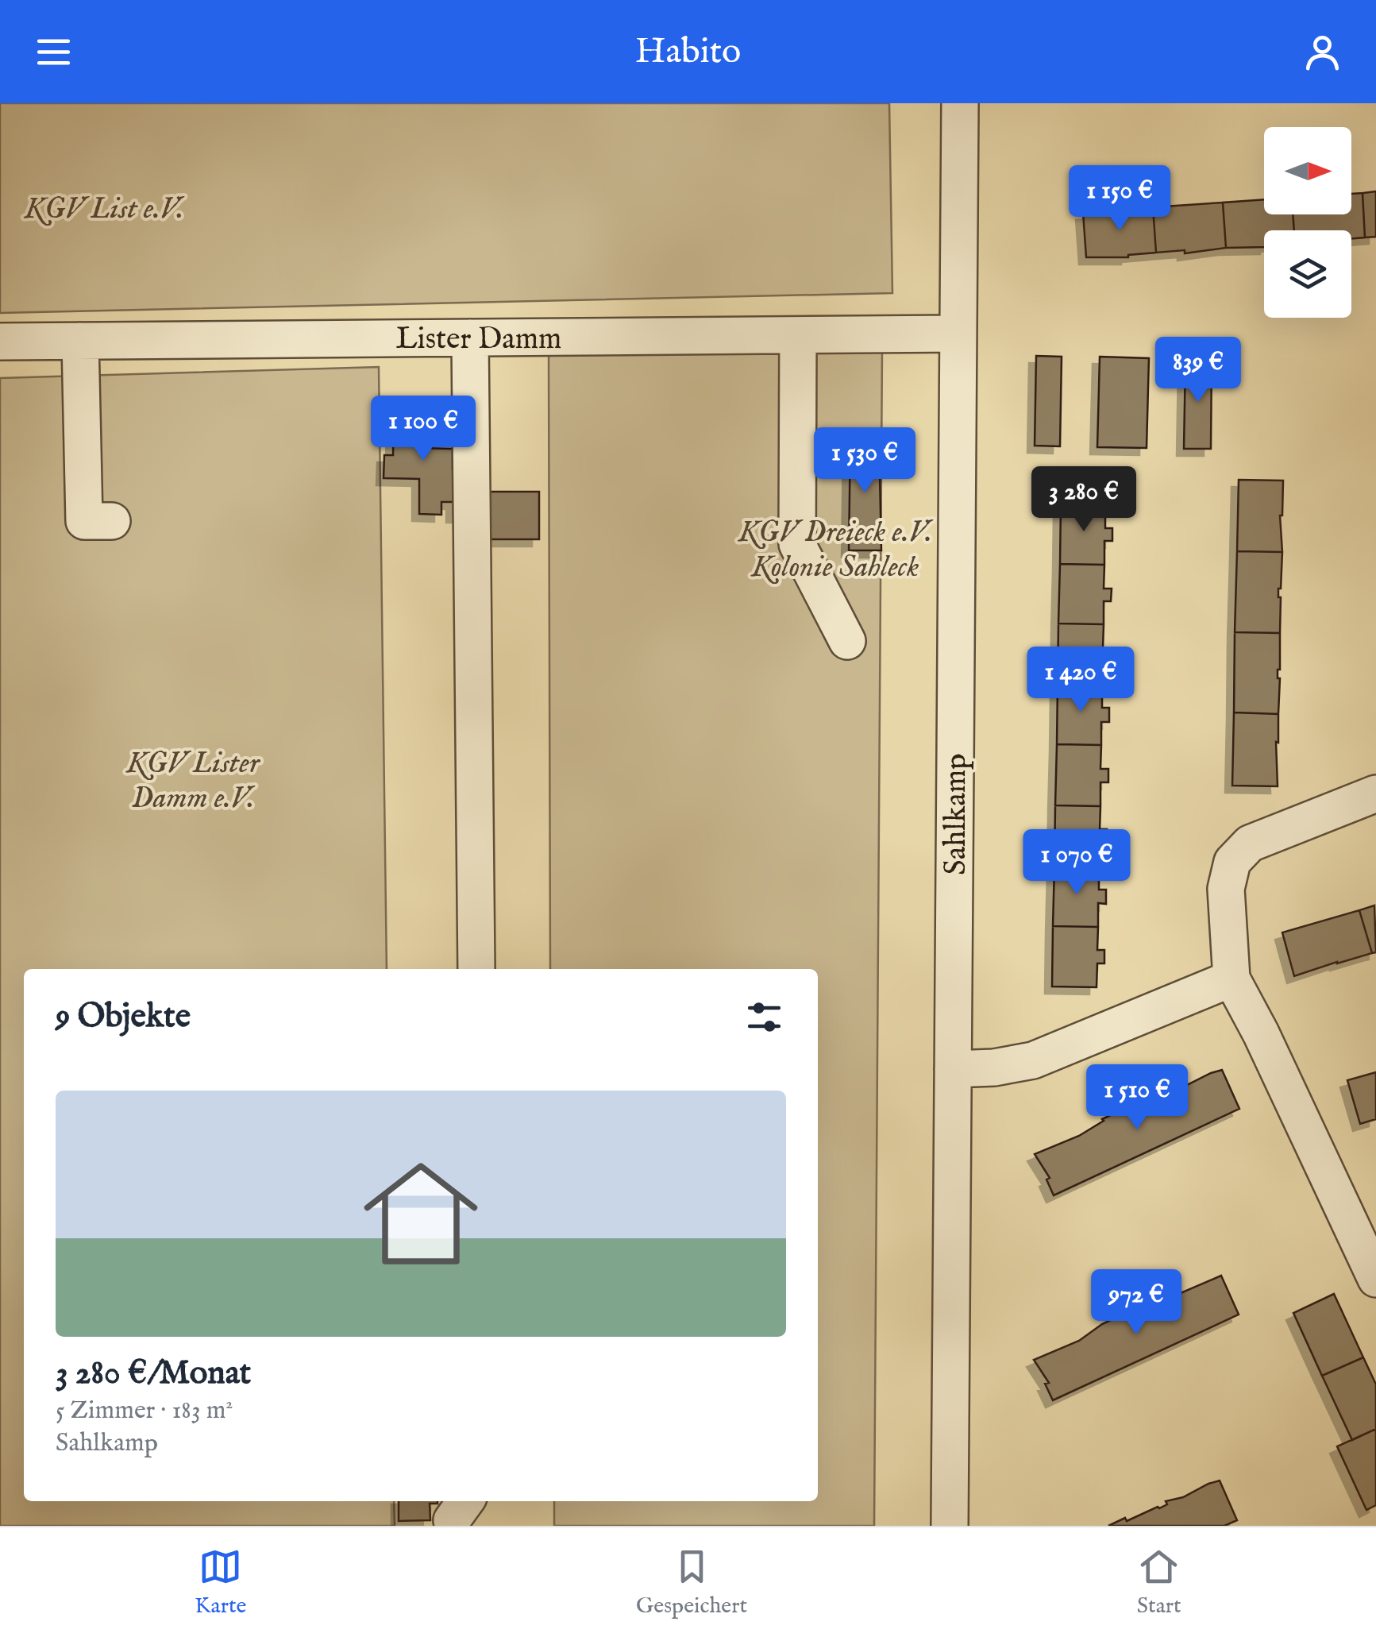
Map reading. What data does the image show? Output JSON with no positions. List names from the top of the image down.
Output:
{
  "streets": {
    "street": ["Lister Damm", "Sahlkamp"]
  },
  "crossings": [
    ["Lister Damm", "Sahlkamp"]
  ],
  "parks": ["KGV List e.V.", "KGV Dreieck e.V. Kolonie Sahleck", "KGV Lister Damm e.V."],
  "north": "right",
  "page": {
    "header": "Habito",
    "price": [
      "1 150 €",
      "839 €",
      "1 100 €",
      "1 530 €",
      "3 280 €",
      "1 420 €",
      "1 070 €",
      "1 510 €",
      "972 €"
    ],
    "heading": "9 Objekte",
    "list": [
      {
        "name": "3 280 €/Monat",
        "note": "5 Zimmer · 183 m² · Sahlkamp"
      }
    ],
    "tabs": ["Karte", "Gespeichert", "Start"]
  }
}
